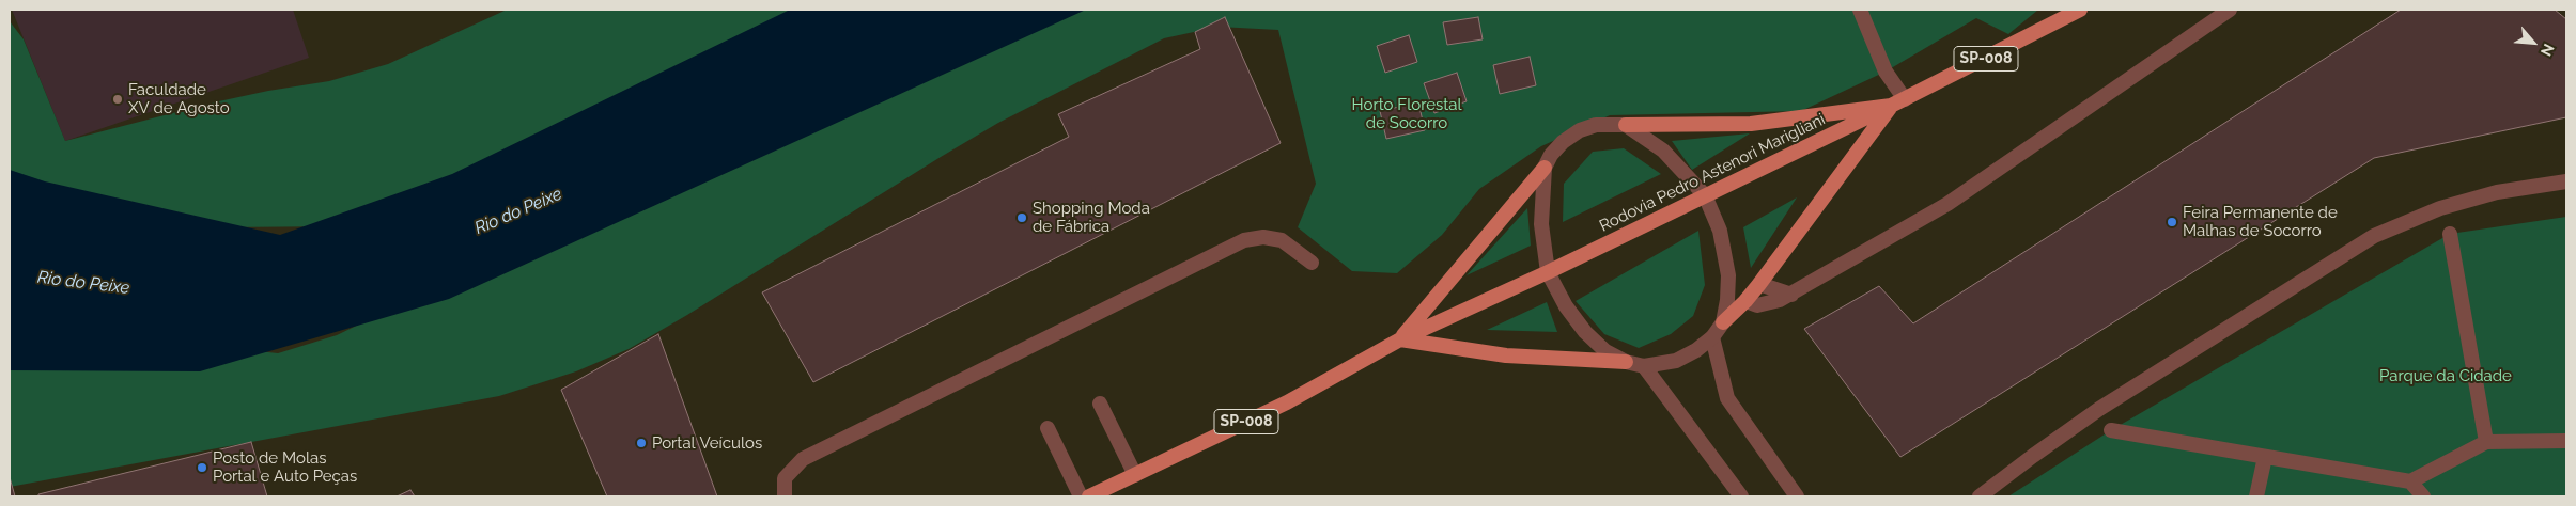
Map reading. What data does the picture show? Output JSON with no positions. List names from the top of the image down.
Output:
{
  "streets": {
    "main road": ["SP-008", "Rodovia Pedro Astenori Marigliani"]
  },
  "crossings": [
    ["SP-008", "Rodovia Pedro Astenori Marigliani"]
  ],
  "water": ["Rio do Peixe"],
  "parks": ["Horto Florestal de Socorro", "Parque da Cidade"],
  "places": [
    "Faculdade XV de Agosto",
    "Shopping Moda de Fábrica",
    "Feira Permanente de Malhas de Socorro",
    "Portal Veículos",
    "Posto de Molas Portal e Auto Peças"
  ],
  "north": "bottom right"
}
